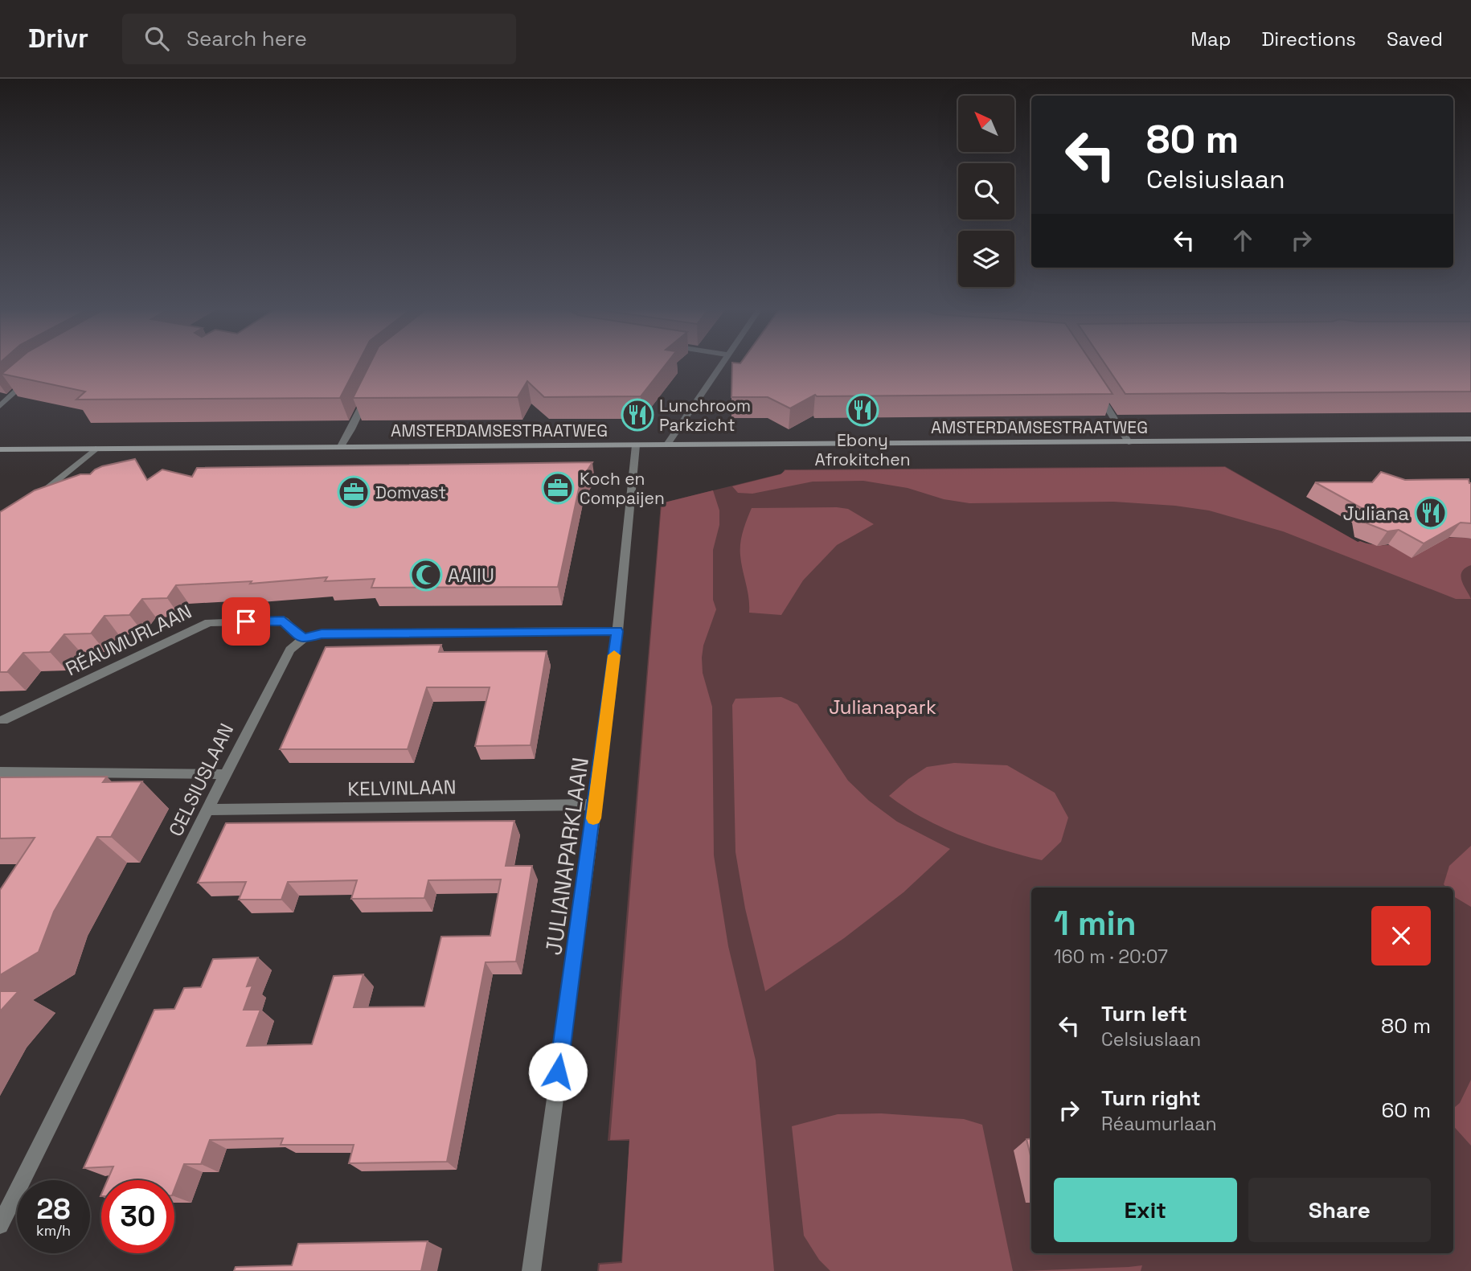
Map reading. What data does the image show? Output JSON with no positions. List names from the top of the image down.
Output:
{
  "streets": {
    "main road": ["AMSTERDAMSESTRAATWEG"],
    "street": [
      "RÉAUMURLAAN",
      "CELSIUSLAAN",
      "KELVINLAAN",
      "JULIANAPARKLAAN"
    ]
  },
  "crossings": [
    ["AMSTERDAMSESTRAATWEG", "JULIANAPARKLAAN"],
    ["RÉAUMURLAAN", "CELSIUSLAAN"],
    ["CELSIUSLAAN", "KELVINLAAN"],
    ["KELVINLAAN", "JULIANAPARKLAAN"]
  ],
  "parks": ["Julianapark"],
  "places": {
    "restaurant": ["Ebony Afrokitchen", "Lunchroom Parkzicht", "Juliana"],
    "office": ["Koch en Compaijen", "Domvast"],
    "mosque": ["AAIIU"]
  },
  "north": "top left",
  "page": {
    "header": "Drivr",
    "search": "Search here",
    "nav": ["Map", "Directions", "Saved"],
    "turn": ["80 m", "Celsiuslaan"],
    "heading": ["1 min", "160 m · 20:07"],
    "list": [
      {
        "name": "Turn left",
        "note": "Celsiuslaan",
        "value": "80 m"
      },
      {
        "name": "Turn right",
        "note": "Réaumurlaan",
        "value": "60 m"
      }
    ],
    "buttons": ["Exit", "Share"],
    "speed": "28 km/h",
    "limit": "30"
  }
}
